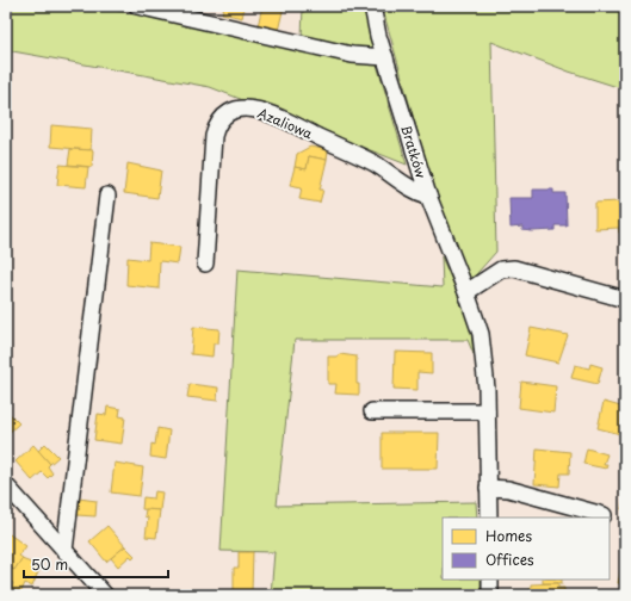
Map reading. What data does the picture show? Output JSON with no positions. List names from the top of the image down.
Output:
{
  "streets": {
    "street": ["Azaliowa", "Bratków"]
  },
  "crossings": [
    ["Azaliowa", "Bratków"]
  ],
  "legend": ["Homes", "Offices"],
  "scale_bar": "50 m"
}
